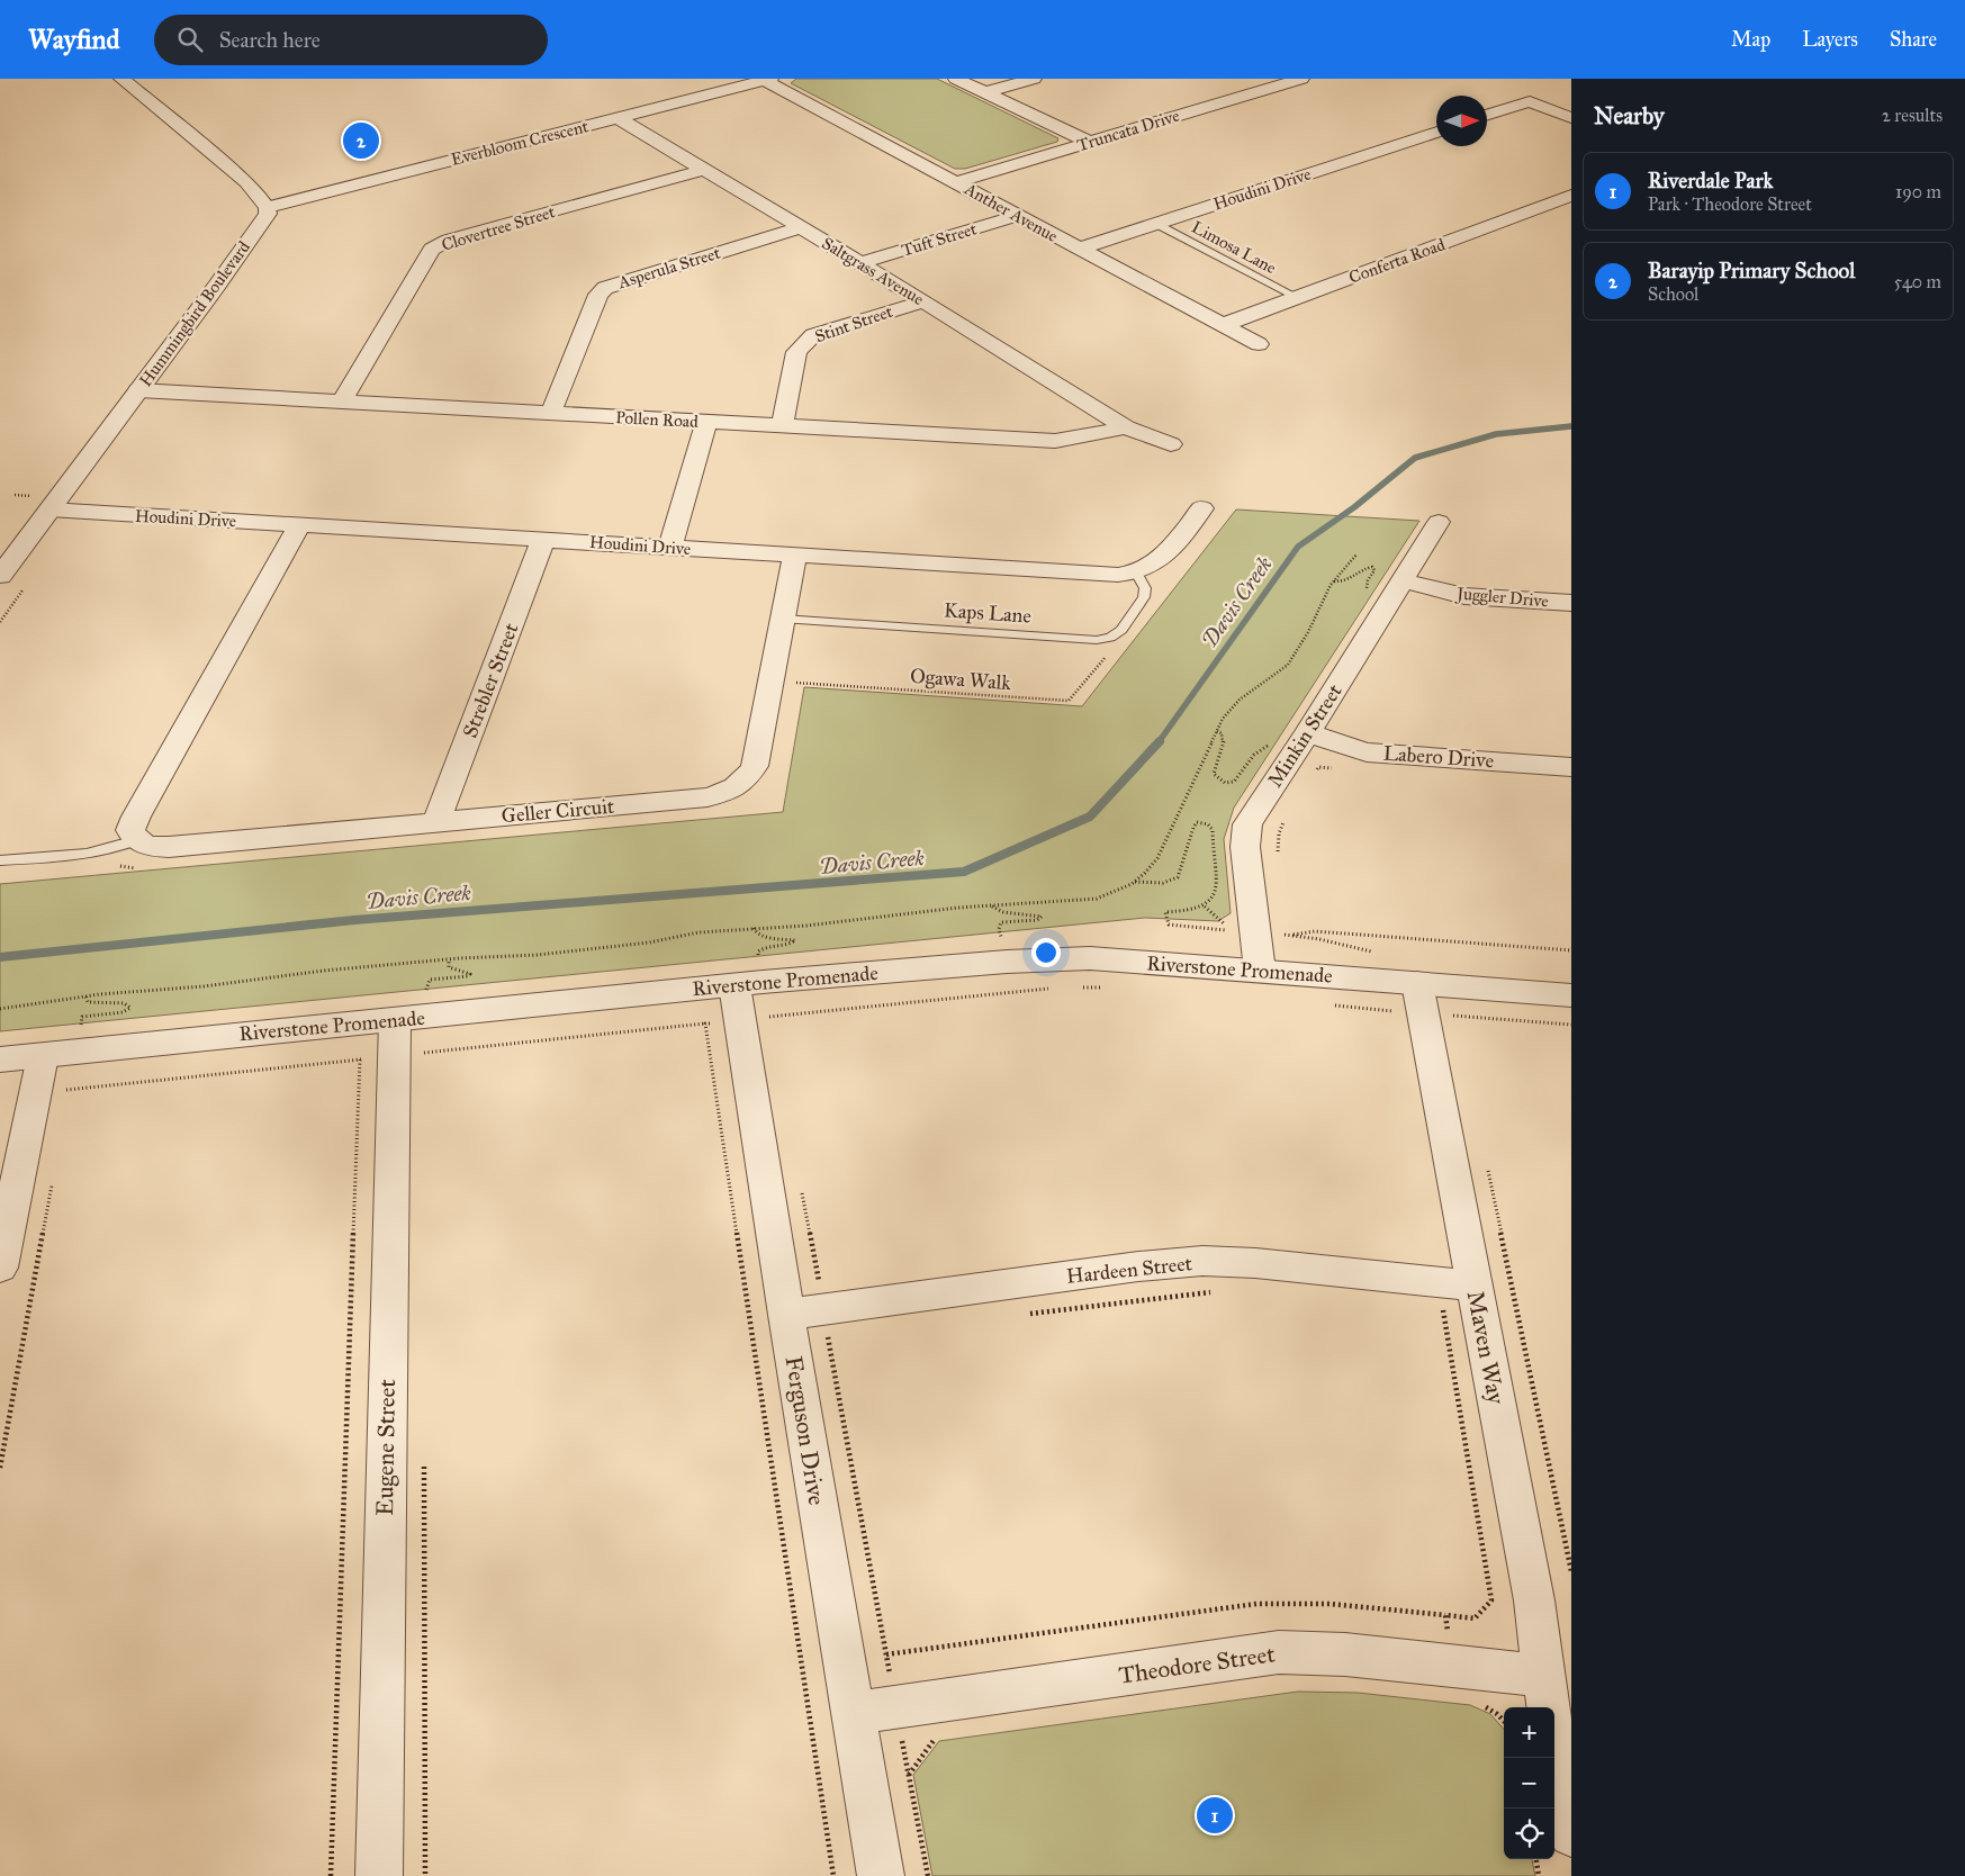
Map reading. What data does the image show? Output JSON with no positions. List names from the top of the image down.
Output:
{
  "streets": {
    "street": [
      "Truncata Drive",
      "Everbloom Crescent",
      "Houdini Drive",
      "Anther Avenue",
      "Clovertree Street",
      "Tuft Street",
      "Conferta Road",
      "Asperula Street",
      "Saltgrass Avenue",
      "Hummingbird Boulevard",
      "Stint Street",
      "Pollen Road",
      "Juggler Drive",
      "Strebler Street",
      "Minkin Street",
      "Labero Drive",
      "Geller Circuit",
      "Riverstone Promenade",
      "Hardeen Street",
      "Maven Way",
      "Ferguson Drive",
      "Eugene Street",
      "Theodore Street"
    ],
    "lane": ["Limosa Lane", "Kaps Lane"],
    "path": ["Ogawa Walk"]
  },
  "crossings": [
    ["Truncata Drive", "Anther Avenue"],
    ["Everbloom Crescent", "Anther Avenue"],
    ["Everbloom Crescent", "Saltgrass Avenue"],
    ["Everbloom Crescent", "Hummingbird Boulevard"],
    ["Houdini Drive", "Anther Avenue"],
    ["Houdini Drive", "Limosa Lane"],
    ["Houdini Drive", "Hummingbird Boulevard"],
    ["Houdini Drive", "Kaps Lane"],
    ["Houdini Drive", "Strebler Street"],
    ["Houdini Drive", "Geller Circuit"],
    ["Anther Avenue", "Tuft Street"],
    ["Anther Avenue", "Conferta Road"],
    ["Clovertree Street", "Saltgrass Avenue"],
    ["Clovertree Street", "Pollen Road"],
    ["Tuft Street", "Saltgrass Avenue"],
    ["Limosa Lane", "Conferta Road"],
    ["Asperula Street", "Saltgrass Avenue"],
    ["Asperula Street", "Pollen Road"],
    ["Saltgrass Avenue", "Stint Street"],
    ["Saltgrass Avenue", "Pollen Road"],
    ["Hummingbird Boulevard", "Pollen Road"],
    ["Stint Street", "Pollen Road"],
    ["Juggler Drive", "Minkin Street"],
    ["Kaps Lane", "Ogawa Walk"],
    ["Kaps Lane", "Geller Circuit"],
    ["Ogawa Walk", "Geller Circuit"],
    ["Strebler Street", "Geller Circuit"],
    ["Minkin Street", "Labero Drive"],
    ["Minkin Street", "Riverstone Promenade"],
    ["Riverstone Promenade", "Maven Way"],
    ["Riverstone Promenade", "Ferguson Drive"],
    ["Riverstone Promenade", "Eugene Street"],
    ["Hardeen Street", "Maven Way"],
    ["Hardeen Street", "Ferguson Drive"],
    ["Maven Way", "Theodore Street"],
    ["Ferguson Drive", "Theodore Street"]
  ],
  "water": ["Davis Creek"],
  "north": "right",
  "page": {
    "header": "Wayfind",
    "search": "Search here",
    "nav": ["Map", "Layers", "Share"],
    "heading": ["Nearby", "2 results"],
    "pins": ["2", "1"],
    "list": [
      {
        "mark": "1",
        "name": "Riverdale Park",
        "note": "Park · Theodore Street",
        "value": "190 m"
      },
      {
        "mark": "2",
        "name": "Barayip Primary School",
        "note": "School",
        "value": "540 m"
      }
    ],
    "map_buttons": ["+", "−"]
  }
}
